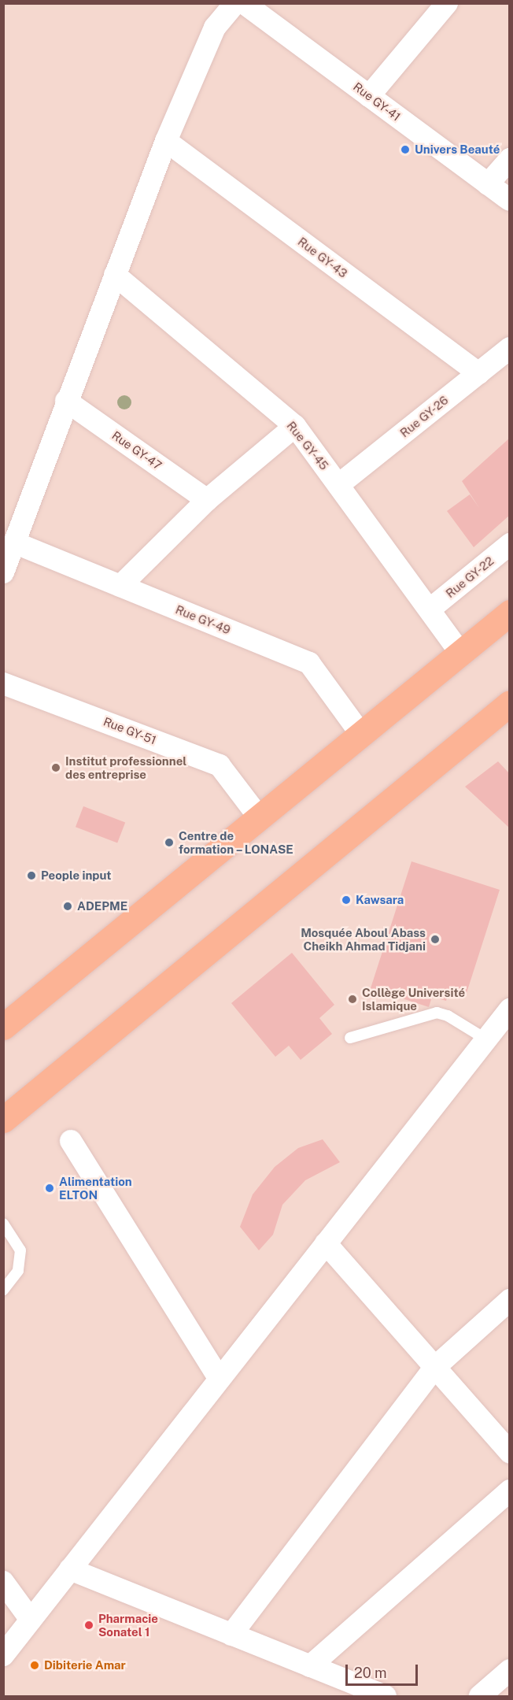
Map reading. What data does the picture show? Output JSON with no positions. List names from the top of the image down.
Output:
{
  "streets": {
    "street": [
      "Rue GY-41",
      "Rue GY-43",
      "Rue GY-26",
      "Rue GY-45",
      "Rue GY-47",
      "Rue GY-22",
      "Rue GY-49",
      "Rue GY-51"
    ]
  },
  "crossings": [
    ["Rue GY-43", "Rue GY-26"],
    ["Rue GY-26", "Rue GY-45"],
    ["Rue GY-45", "Rue GY-22"]
  ],
  "places": [
    "Univers Beauté",
    "Institut professionnel des entreprise",
    "Centre de formation – LONASE",
    "People input",
    "Kawsara",
    "ADEPME",
    "Mosquée Aboul Abass Cheikh Ahmad Tidjani",
    "Collège Université Islamique",
    "Alimentation ELTON",
    "Pharmacie Sonatel 1",
    "Dibiterie Amar"
  ],
  "scale_bar": "20 m"
}
